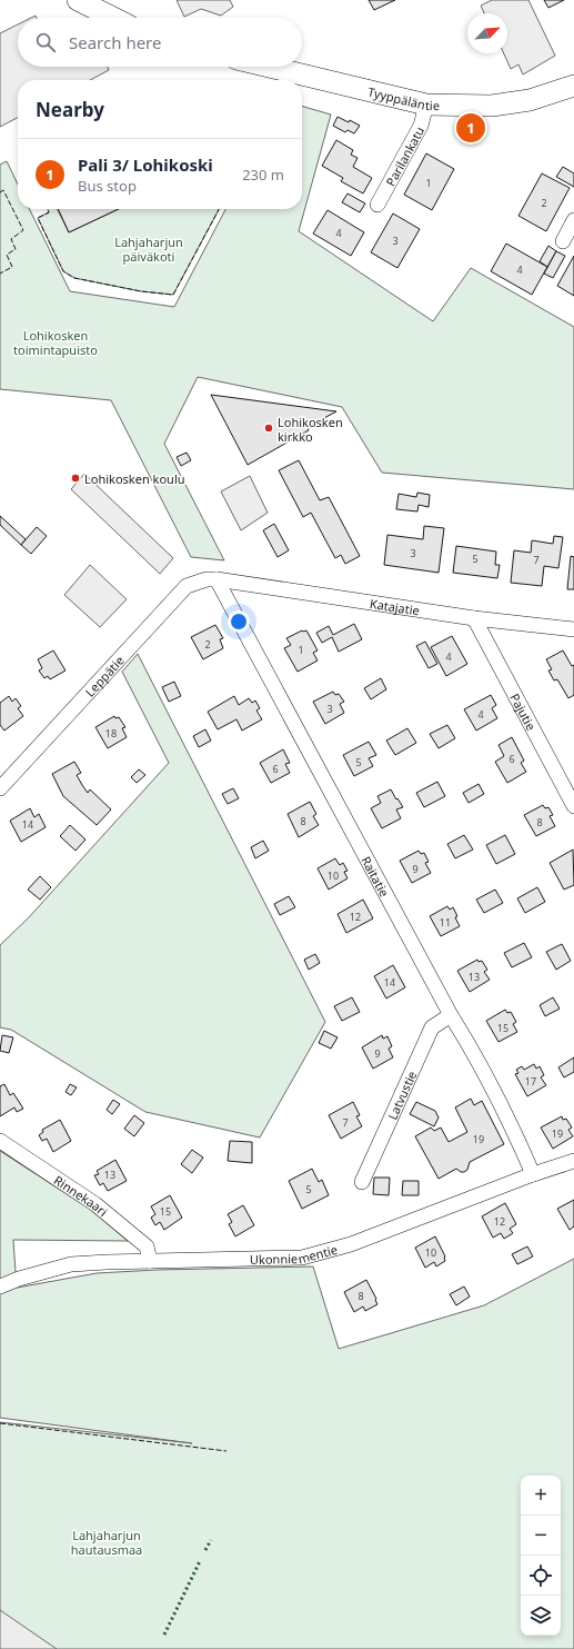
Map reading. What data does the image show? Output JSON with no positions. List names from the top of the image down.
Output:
{
  "streets": {
    "street": [
      "Tyyppäläntie",
      "Parilankatu",
      "Katajatie",
      "Leppätie",
      "Pajutie",
      "Raitatie",
      "Latvustie",
      "Rinnekaari",
      "Ukonniementie"
    ]
  },
  "crossings": [
    ["Tyyppäläntie", "Parilankatu"],
    ["Katajatie", "Leppätie"],
    ["Katajatie", "Pajutie"],
    ["Katajatie", "Raitatie"],
    ["Leppätie", "Raitatie"],
    ["Raitatie", "Latvustie"],
    ["Raitatie", "Ukonniementie"],
    ["Rinnekaari", "Ukonniementie"]
  ],
  "parks": ["Lahjaharjun päiväkoti", "Lohikosken toimintapuisto", "Lahjaharjun hautausmaa"],
  "places": ["Lohikosken kirkko", "Lohikosken koulu"],
  "house_numbers": [
    "1",
    "2",
    "4",
    "3",
    "4",
    "3",
    "5",
    "7",
    "2",
    "1",
    "4",
    "3",
    "4",
    "18",
    "6",
    "5",
    "6",
    "8",
    "8",
    "14",
    "9",
    "10",
    "12",
    "11",
    "13",
    "14",
    "15",
    "9",
    "17",
    "7",
    "19",
    "19",
    "13",
    "5",
    "15",
    "12",
    "10",
    "8"
  ],
  "north": "top right",
  "page": {
    "search": "Search here",
    "heading": "Nearby",
    "pins": "1",
    "list": [
      {
        "mark": "1",
        "name": "Pali 3/ Lohikoski",
        "note": "Bus stop",
        "value": "230 m"
      }
    ],
    "map_buttons": ["+", "−"]
  }
}
